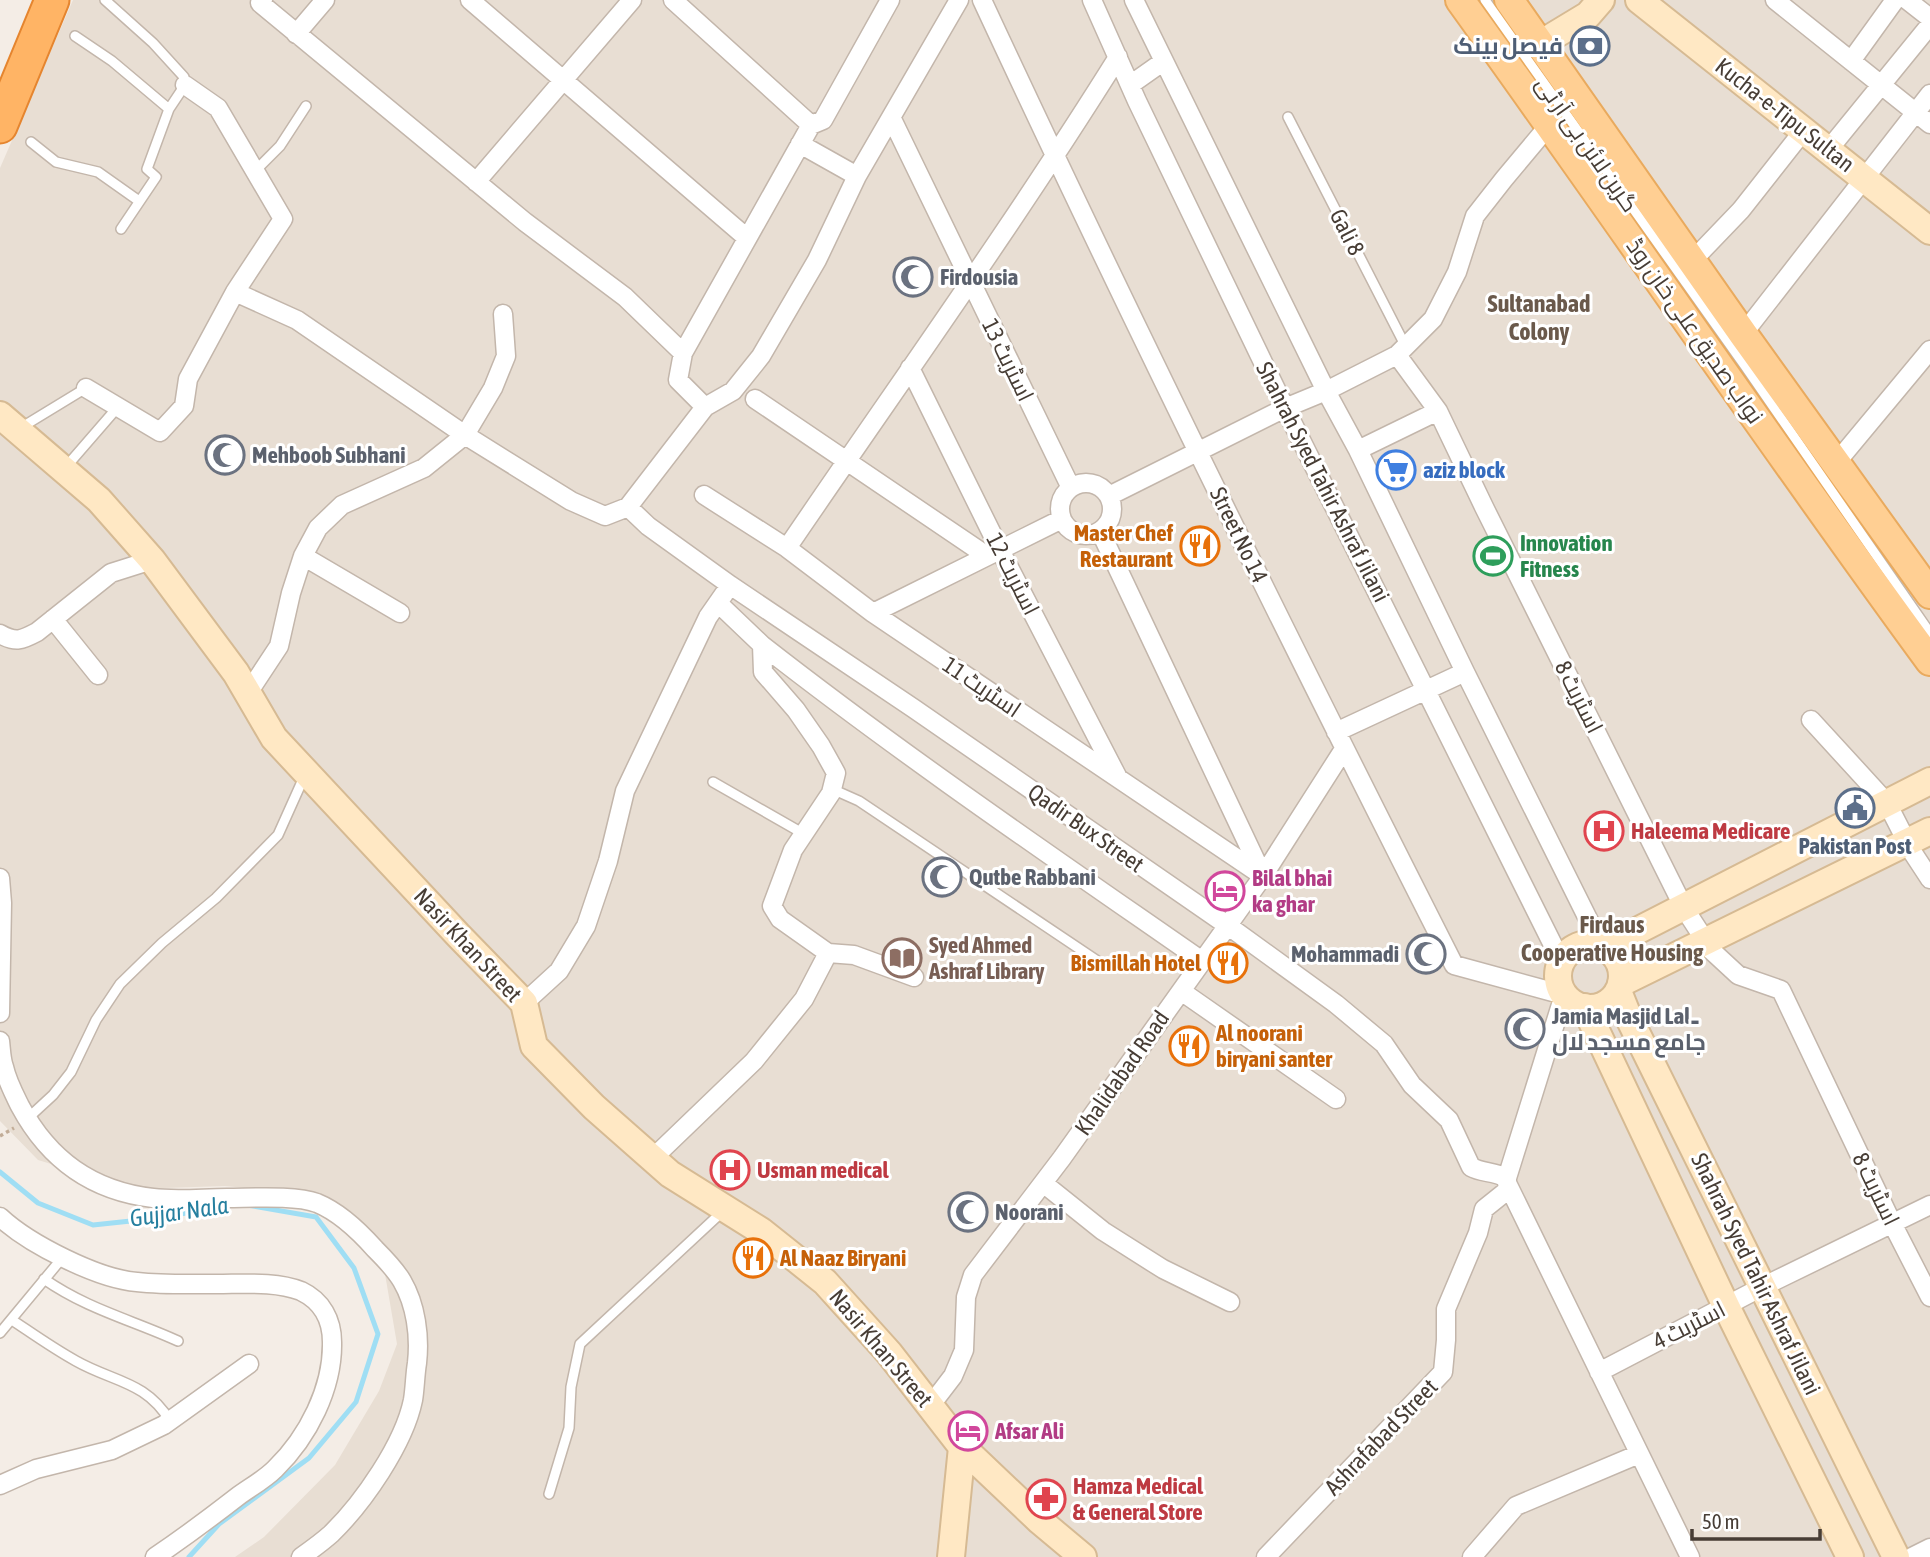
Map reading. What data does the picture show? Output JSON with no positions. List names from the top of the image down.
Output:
{
  "streets": {
    "main road": ["نواب صدیق علی خان روڈ"],
    "street": [
      "Kucha-e-Tipu Sultan",
      "اسٹریٹ 13",
      "Shahrah Syed Tahir Ashraf Jilani",
      "Street No 14",
      "اسٹریٹ 12",
      "اسٹریٹ 11",
      "اسٹریٹ 8",
      "Qadir Bux Street",
      "Nasir Khan Street",
      "Khalidabad Road",
      "اسٹریٹ 4",
      "Ashrafabad Street"
    ],
    "lane": ["گرین لائن بی آر ٹی", "Gali 8"]
  },
  "crossings": [
    ["Gali 8", "اسٹریٹ 8"],
    ["Shahrah Syed Tahir Ashraf Jilani", "Street No 14"],
    ["Shahrah Syed Tahir Ashraf Jilani", "اسٹریٹ 4"],
    ["Street No 14", "Khalidabad Road"],
    ["اسٹریٹ 12", "اسٹریٹ 11"],
    ["اسٹریٹ 11", "Khalidabad Road"],
    ["اسٹریٹ 8", "اسٹریٹ 4"],
    ["Qadir Bux Street", "Khalidabad Road"],
    ["Qadir Bux Street", "Ashrafabad Street"],
    ["Nasir Khan Street", "Khalidabad Road"]
  ],
  "districts": ["Sultanabad Colony", "Firdaus Cooperative Housing"],
  "water": ["Gujjar Nala"],
  "places": {
    "bank": ["فیصل بینک"],
    "mosque": [
      "Firdousia",
      "Mehboob Subhani",
      "Qutbe Rabbani",
      "Mohammadi",
      "Jamia Masjid Lal۔ جامع مسجد لال",
      "Noorani"
    ],
    "supermarket": ["aziz block"],
    "restaurant": [
      "Master Chef Restaurant",
      "Bismillah Hotel",
      "Al noorani biryani santer",
      "Al Naaz Biryani"
    ],
    "sports": ["Innovation Fitness"],
    "public building": ["Pakistan Post"],
    "hospital": ["Haleema Medicare", "Usman medical"],
    "hotel": ["Bilal bhai ka ghar", "Afsar Ali"],
    "library": ["Syed Ahmed Ashraf Library"],
    "pharmacy": ["Hamza Medical & General Store"]
  },
  "scale_bar": "50 m"
}
